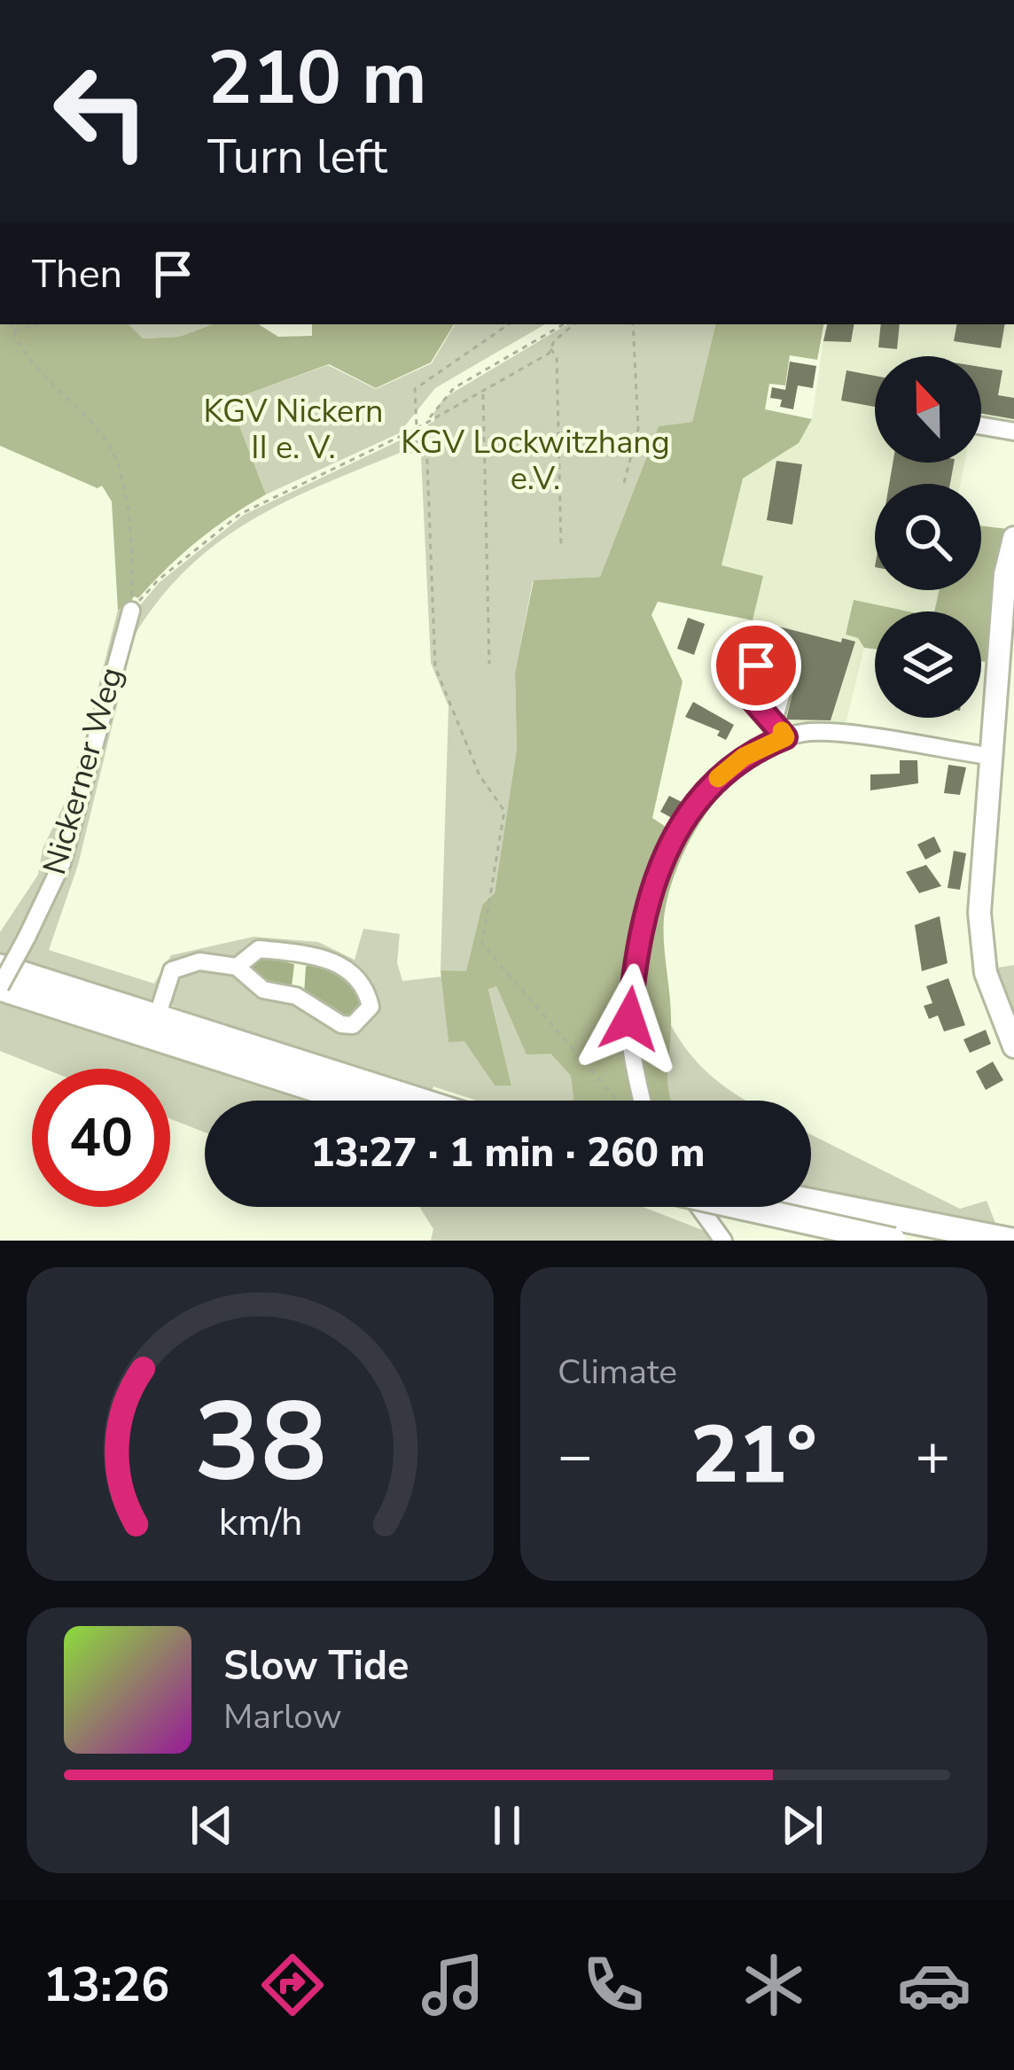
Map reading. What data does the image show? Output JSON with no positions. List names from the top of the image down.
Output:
{
  "streets": {
    "street": ["Nickerner Weg"]
  },
  "parks": ["KGV Nickern II e. V.", "KGV Lockwitzhang e.V."],
  "north": "top",
  "page": {
    "turn": ["210 m", "Turn left"],
    "then": "Then",
    "limit": "40",
    "trip": "13:27 · 1 min · 260 m",
    "tile": "Climate",
    "heat": ["−", "21°", "+"],
    "song": ["Slow Tide", "Marlow"],
    "tabs": "13:26",
    "gauge": ["38", "km/h"]
  }
}
